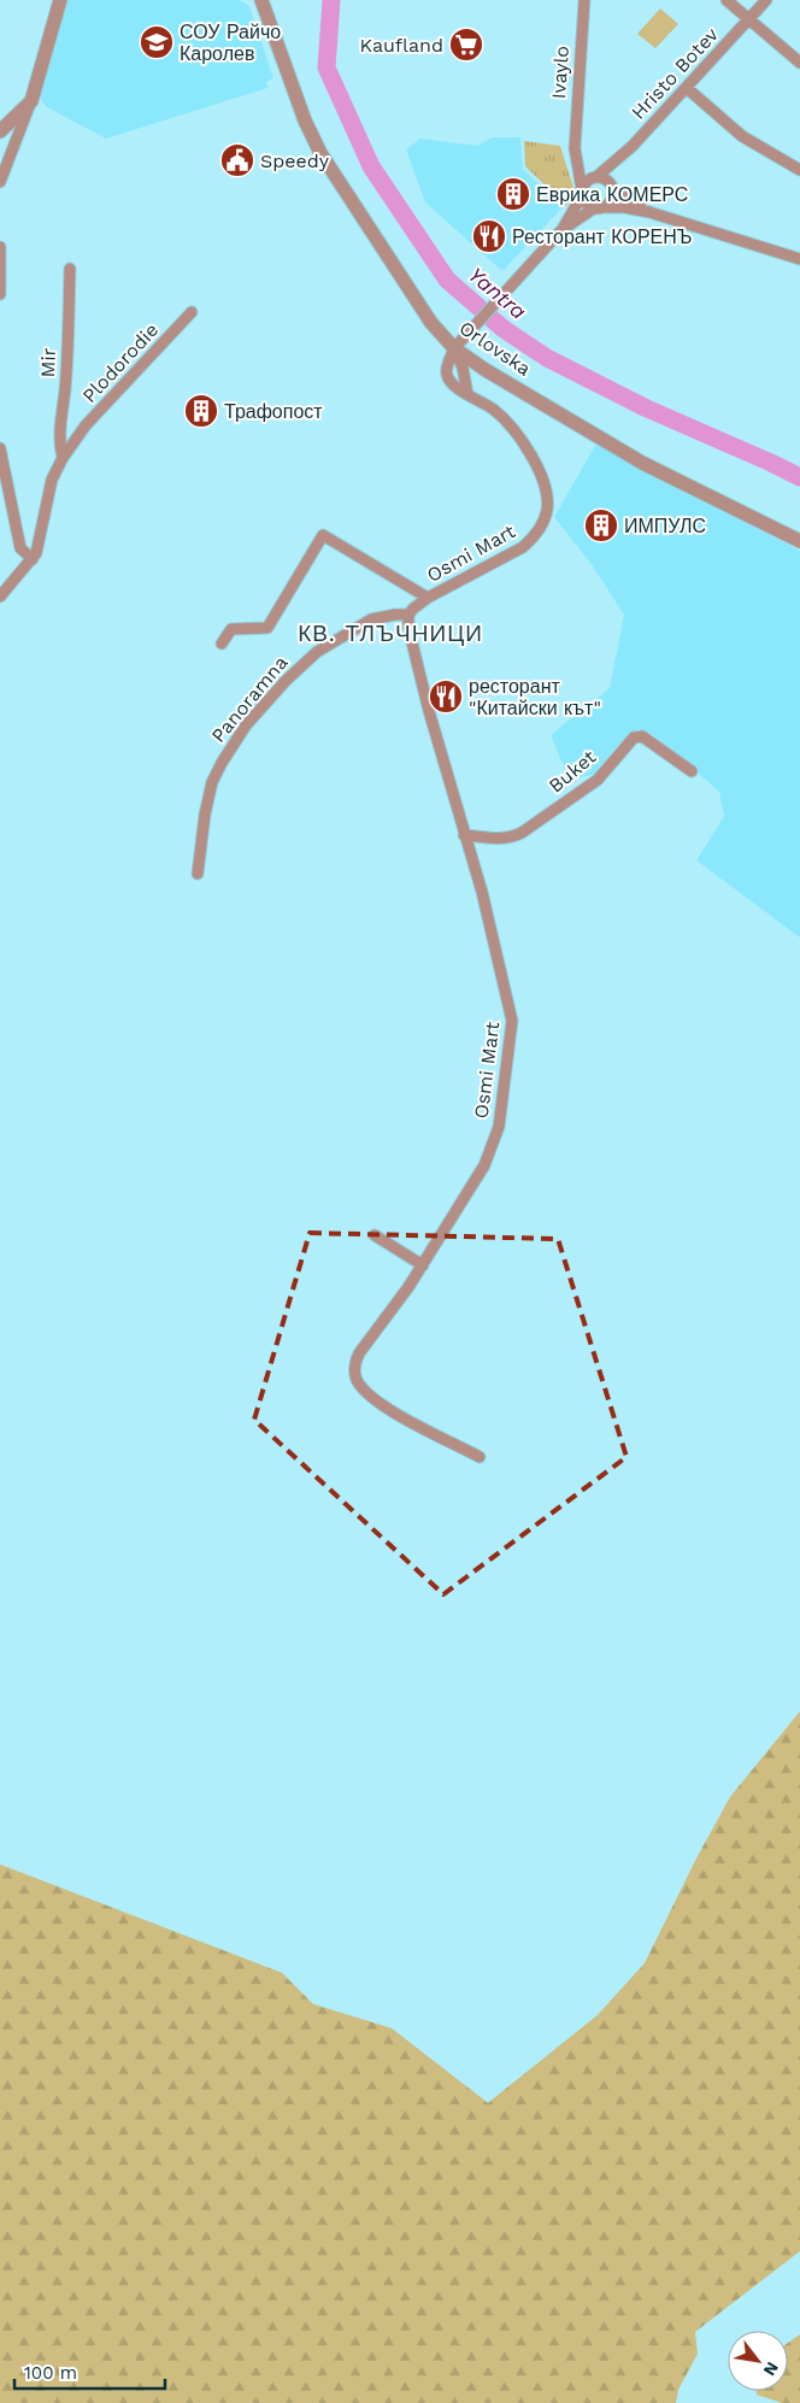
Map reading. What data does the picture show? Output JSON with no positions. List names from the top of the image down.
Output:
{
  "streets": {
    "street": [
      "Ivaylo",
      "Hristo Botev",
      "Orlovska",
      "Mir",
      "Plodorodie",
      "Osmi Mart",
      "Panoramna",
      "Buket"
    ]
  },
  "crossings": [
    ["Ivaylo", "Hristo Botev"],
    ["Orlovska", "Osmi Mart"],
    ["Mir", "Plodorodie"],
    ["Osmi Mart", "Panoramna"],
    ["Osmi Mart", "Buket"]
  ],
  "districts": ["КВ. ТЛЪЧНИЦИ"],
  "water": ["Yantra"],
  "places": {
    "school or university": ["СОУ Райчо Каролев"],
    "supermarket": ["Kaufland"],
    "public building": ["Speedy"],
    "building": ["Еврика КОМЕРС", "Трафопост", "ИМПУЛС"],
    "restaurant": ["Ресторант КОРЕНЪ", "ресторант \"Китайски кът\""]
  },
  "scale_bar": "100 m",
  "north": "bottom right"
}
